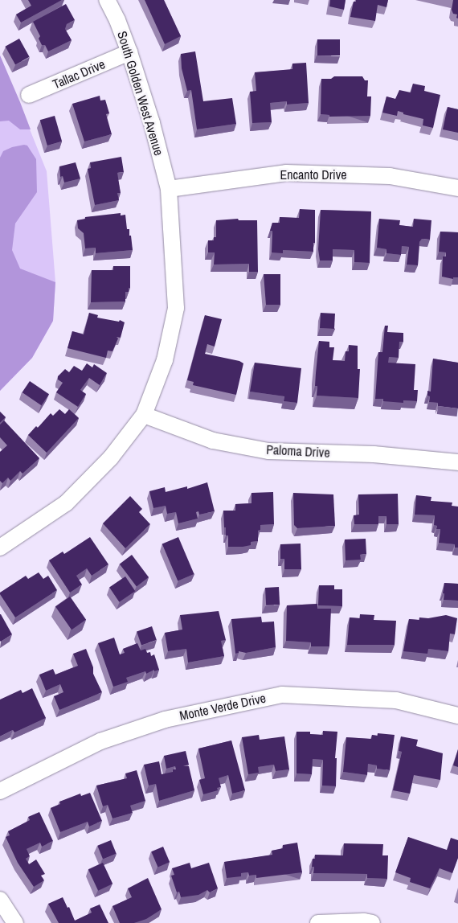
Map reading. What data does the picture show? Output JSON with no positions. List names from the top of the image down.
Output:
{
  "streets": {
    "street": [
      "Tallac Drive",
      "South Golden West Avenue",
      "Encanto Drive",
      "Paloma Drive",
      "Monte Verde Drive"
    ]
  },
  "crossings": [
    ["Tallac Drive", "South Golden West Avenue"],
    ["South Golden West Avenue", "Encanto Drive"],
    ["South Golden West Avenue", "Paloma Drive"]
  ]
}
